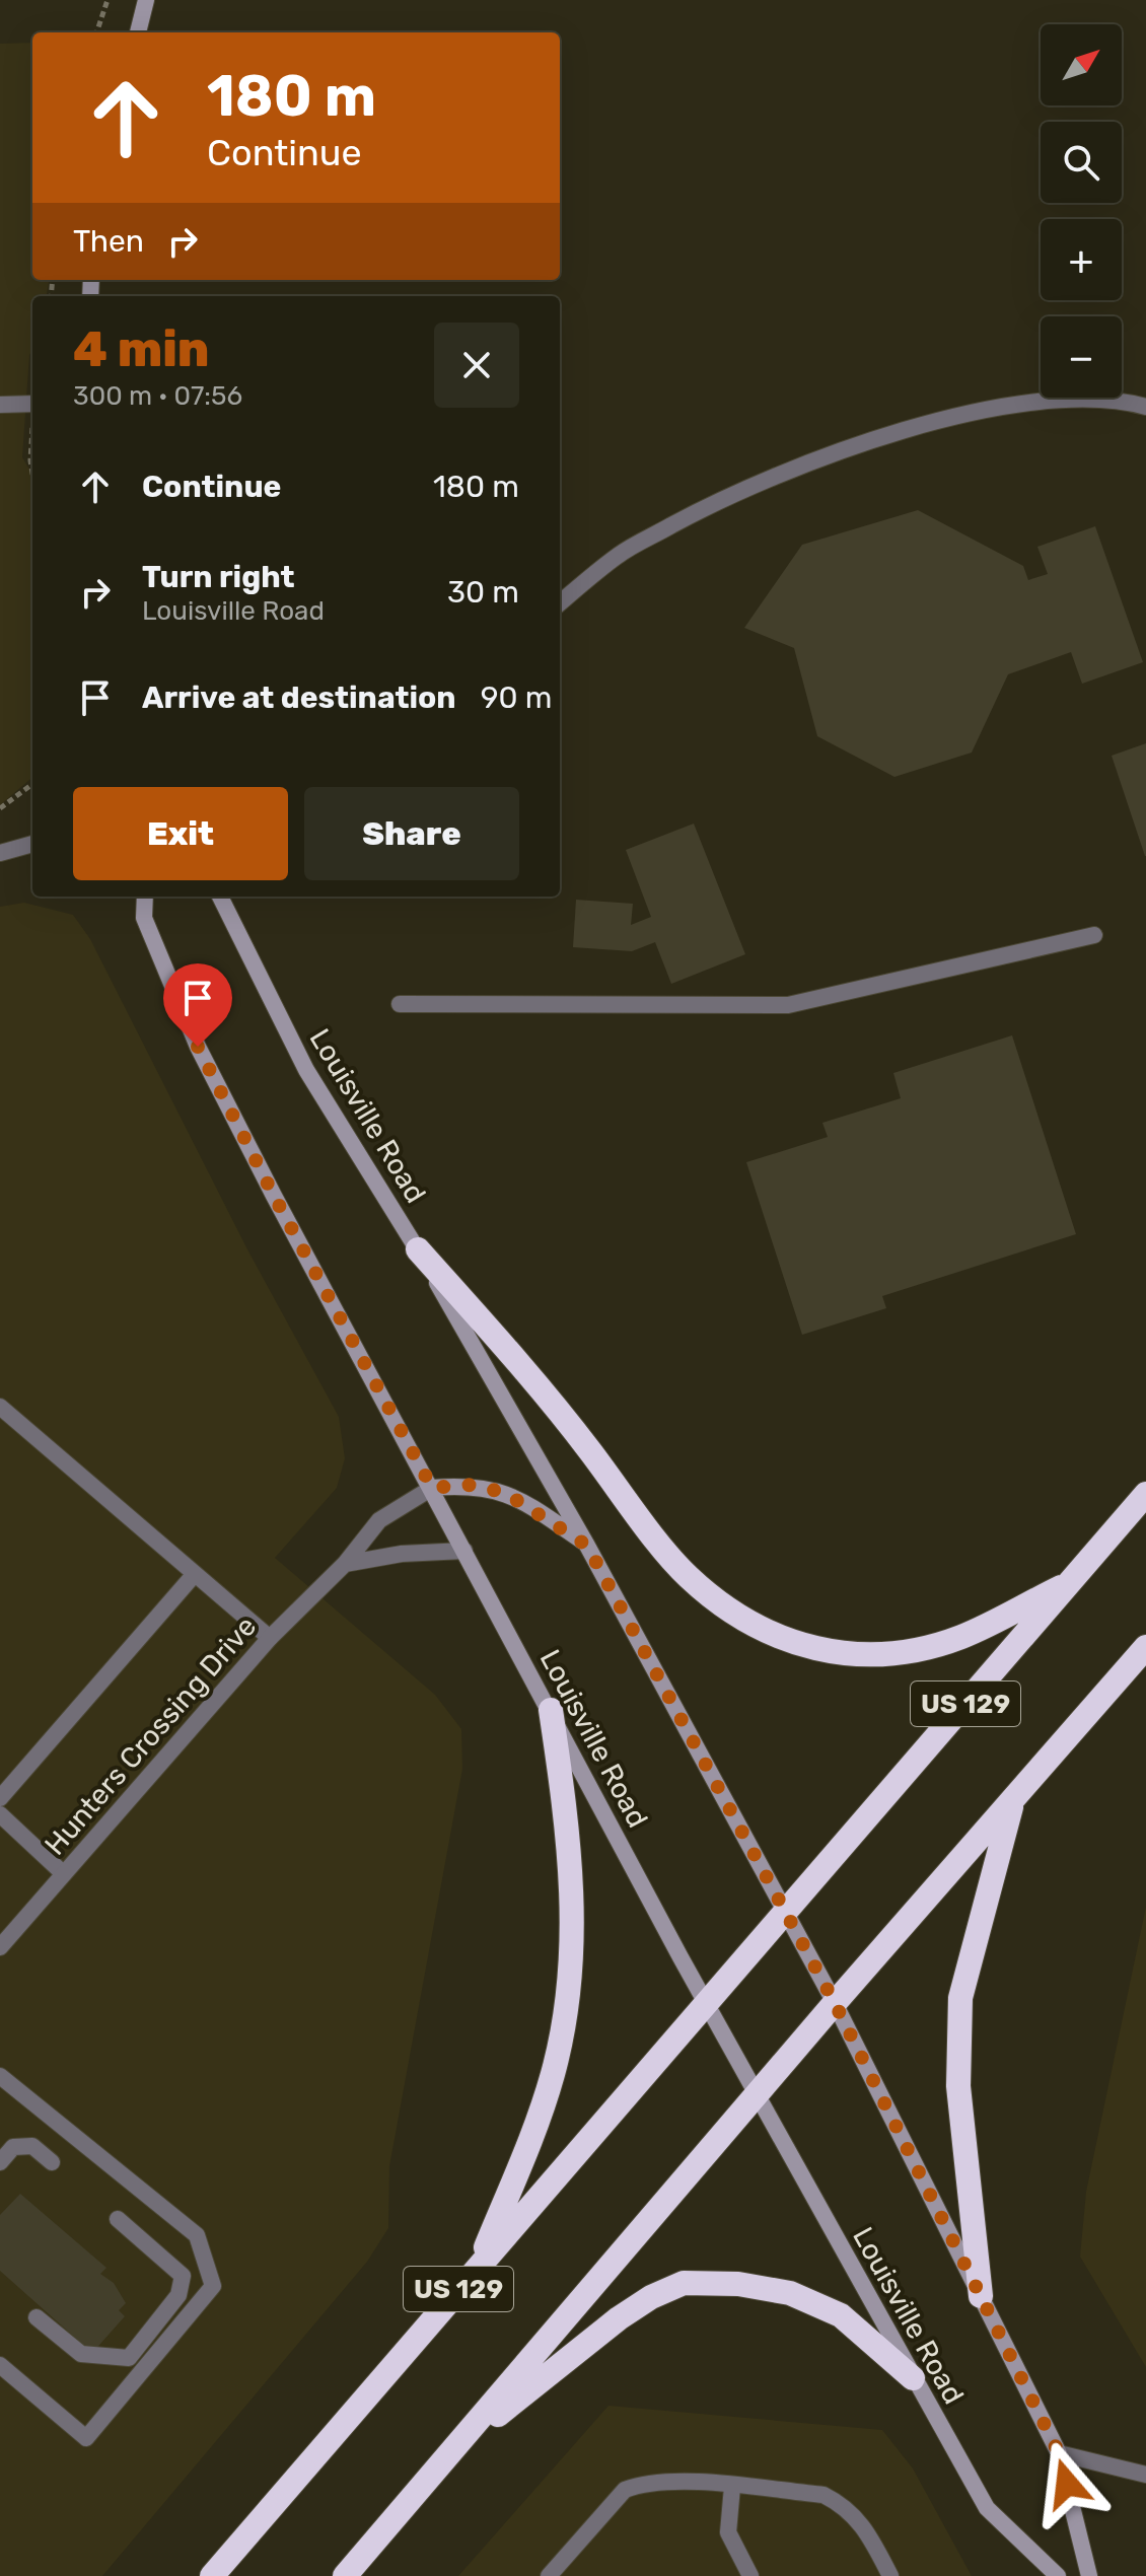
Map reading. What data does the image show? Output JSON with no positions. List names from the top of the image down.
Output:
{
  "streets": {
    "highway": ["US 129"],
    "main road": ["Louisville Road"],
    "street": ["Hunters Crossing Drive"]
  },
  "crossings": [
    ["Louisville Road", "US 129"],
    ["Louisville Road", "Hunters Crossing Drive"]
  ],
  "north": "top right",
  "page": {
    "map_buttons": ["+", "−"],
    "turn": ["180 m", "Continue"],
    "then": "Then",
    "heading": ["4 min", "300 m · 07:56"],
    "list": [
      {
        "name": "Continue",
        "value": "180 m"
      },
      {
        "name": "Turn right",
        "note": "Louisville Road",
        "value": "30 m"
      },
      {
        "name": "Arrive at destination",
        "value": "90 m"
      }
    ],
    "buttons": ["Exit", "Share"]
  }
}
